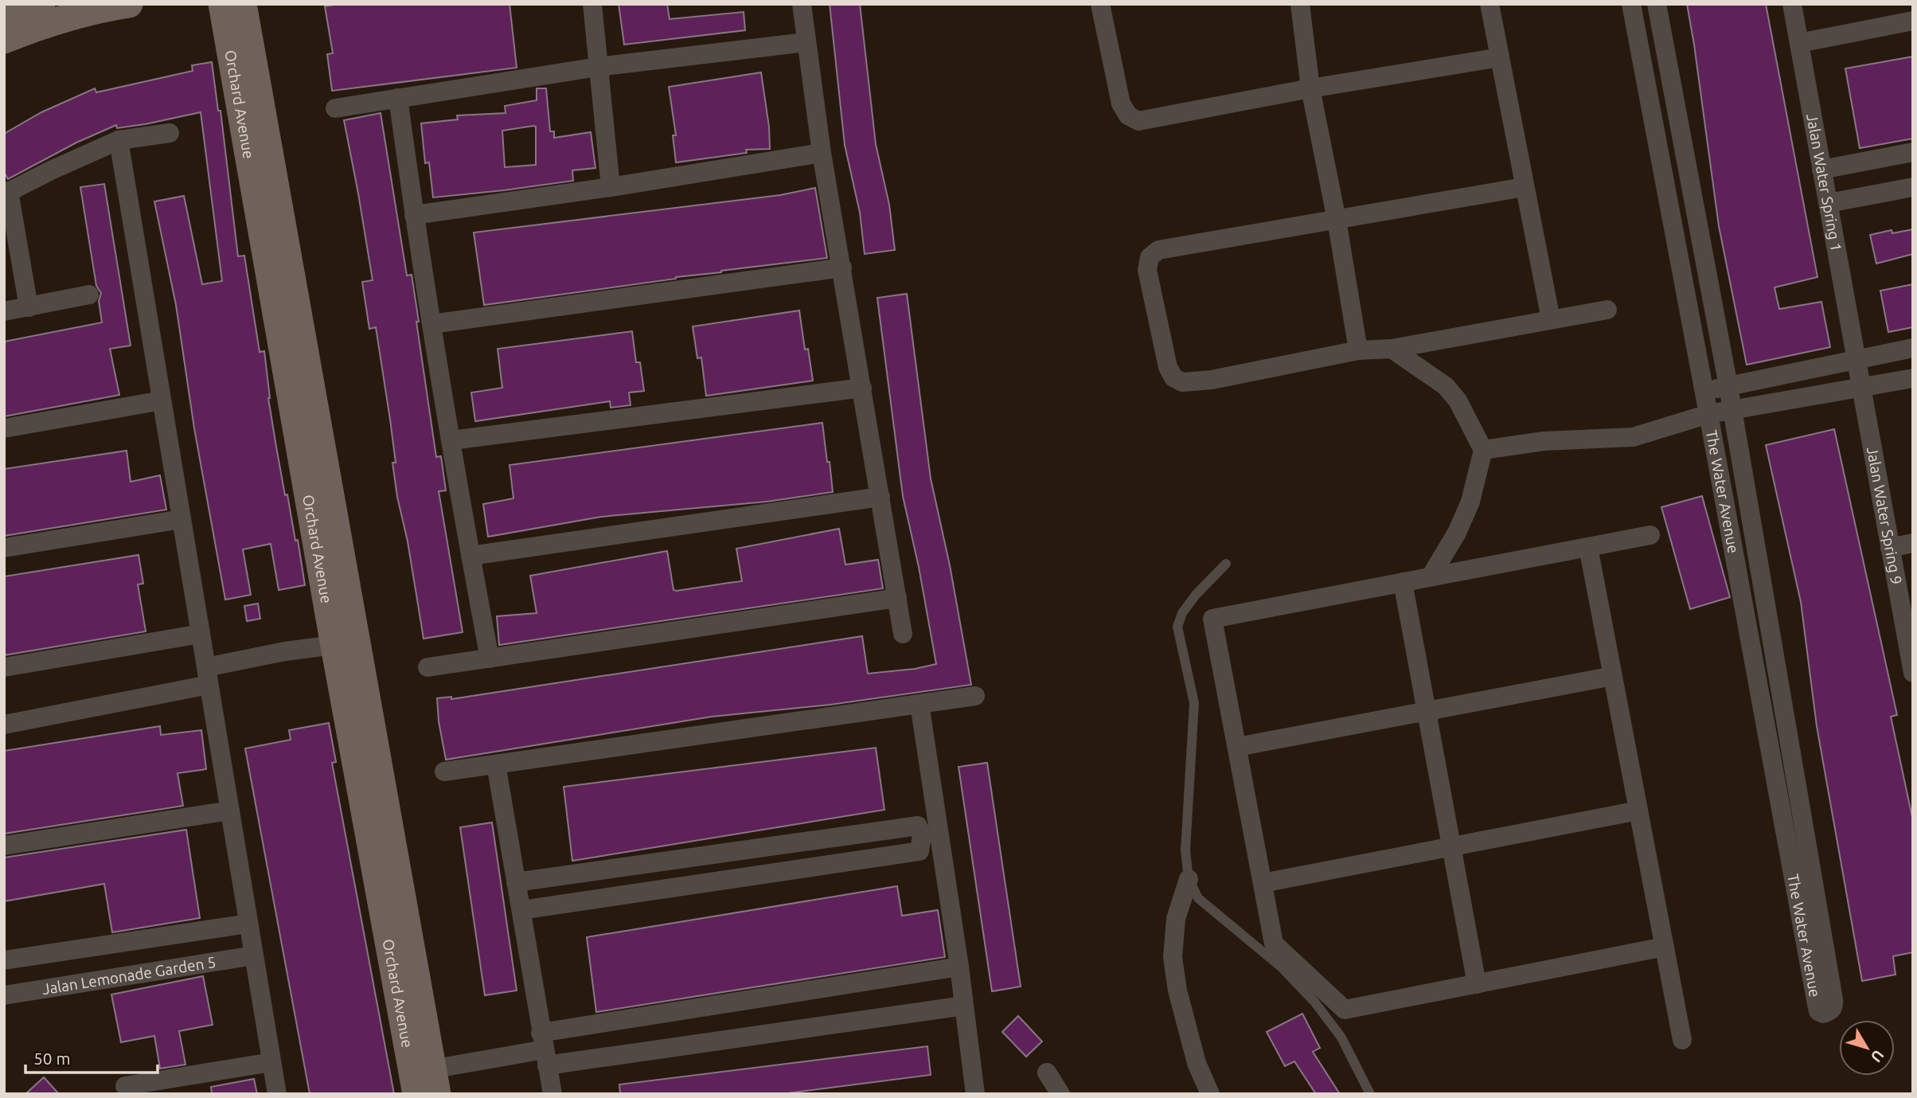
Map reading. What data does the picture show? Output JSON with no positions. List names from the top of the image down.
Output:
{
  "streets": {
    "street": [
      "Orchard Avenue",
      "Jalan Water Spring 1",
      "The Water Avenue",
      "Jalan Water Spring 9",
      "Jalan Lemonade Garden 5"
    ]
  },
  "crossings": [
    ["Jalan Water Spring 1", "Jalan Water Spring 9"]
  ],
  "scale_bar": "50 m",
  "north": "bottom right"
}
